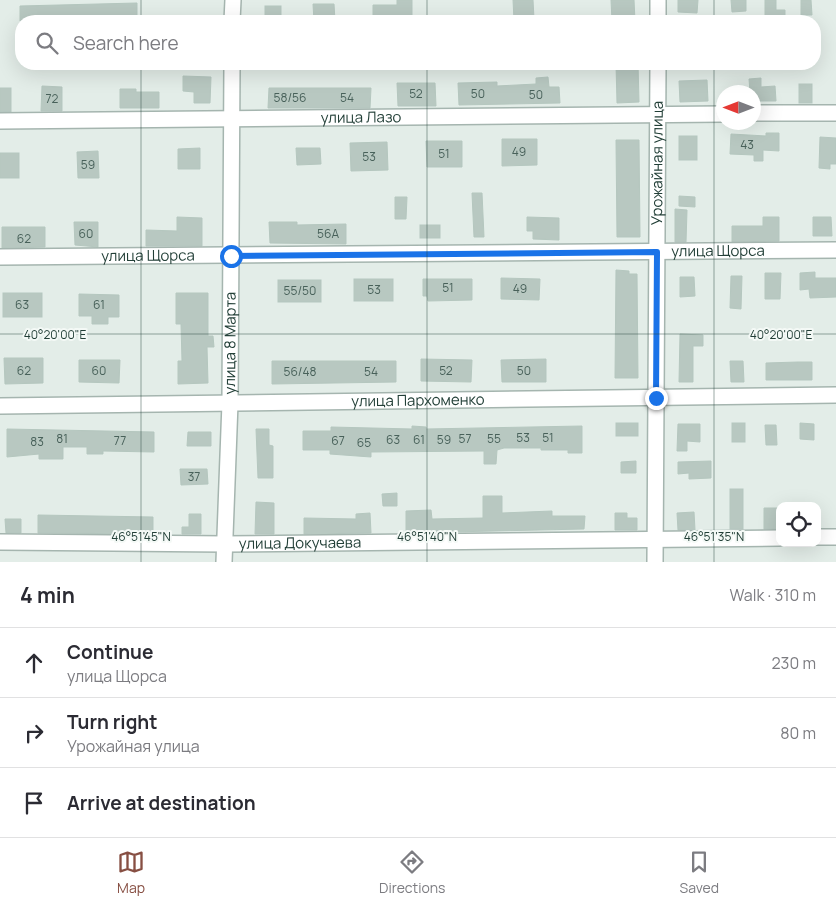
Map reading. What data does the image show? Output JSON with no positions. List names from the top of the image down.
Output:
{
  "streets": {
    "street": [
      "улица Лазо",
      "Урожайная улица",
      "улица Щорса",
      "улица 8 Марта",
      "улица Пархоменко",
      "улица Докучаева"
    ]
  },
  "crossings": [
    ["улица Лазо", "Урожайная улица"],
    ["улица Лазо", "улица 8 Марта"],
    ["Урожайная улица", "улица Щорса"],
    ["Урожайная улица", "улица Пархоменко"],
    ["Урожайная улица", "улица Докучаева"],
    ["улица Щорса", "улица 8 Марта"],
    ["улица 8 Марта", "улица Пархоменко"],
    ["улица 8 Марта", "улица Докучаева"]
  ],
  "house_numbers": [
    "52",
    "50",
    "50",
    "58/56",
    "54",
    "72",
    "43",
    "49",
    "51",
    "53",
    "59",
    "60",
    "56А",
    "62",
    "51",
    "49",
    "53",
    "55/50",
    "63",
    "61",
    "62",
    "60",
    "52",
    "50",
    "56/48",
    "54",
    "53",
    "51",
    "81",
    "57",
    "55",
    "63",
    "61",
    "59",
    "77",
    "67",
    "83",
    "65",
    "37"
  ],
  "north": "left",
  "page": {
    "search": "Search here",
    "heading": ["4 min", "Walk · 310 m"],
    "list": [
      ["Continue", "улица Щорса", "230 m"],
      ["Turn right", "Урожайная улица", "80 m"],
      "Arrive at destination"
    ],
    "nav": ["Map", "Directions", "Saved"]
  },
  "coordinates": [
    "40°20'00\"E",
    "46°51'45\"N",
    "46°51'40\"N",
    "46°51'35\"N"
  ]
}
